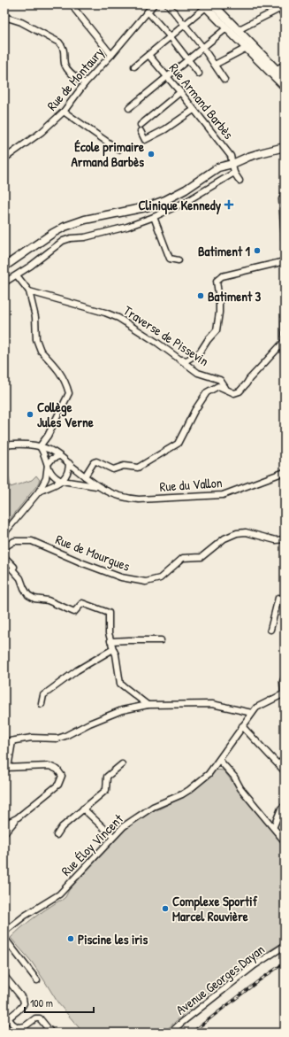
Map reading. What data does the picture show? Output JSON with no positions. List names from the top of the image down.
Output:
{
  "streets": {
    "street": [
      "Rue de Montaury",
      "Rue Armand Barbès",
      "Traverse de Pissevin",
      "Rue du Vallon",
      "Rue de Mourgues",
      "Rue Éloy Vincent",
      "Avenue Georges Dayan"
    ]
  },
  "places": {
    "other": [
      "École primaire Armand Barbès",
      "Batiment 1",
      "Batiment 3",
      "Collège Jules Verne",
      "Complexe Sportif Marcel Rouvière",
      "Piscine les iris"
    ],
    "health": ["Clinique Kennedy"]
  },
  "scale_bar": "100 m"
}
